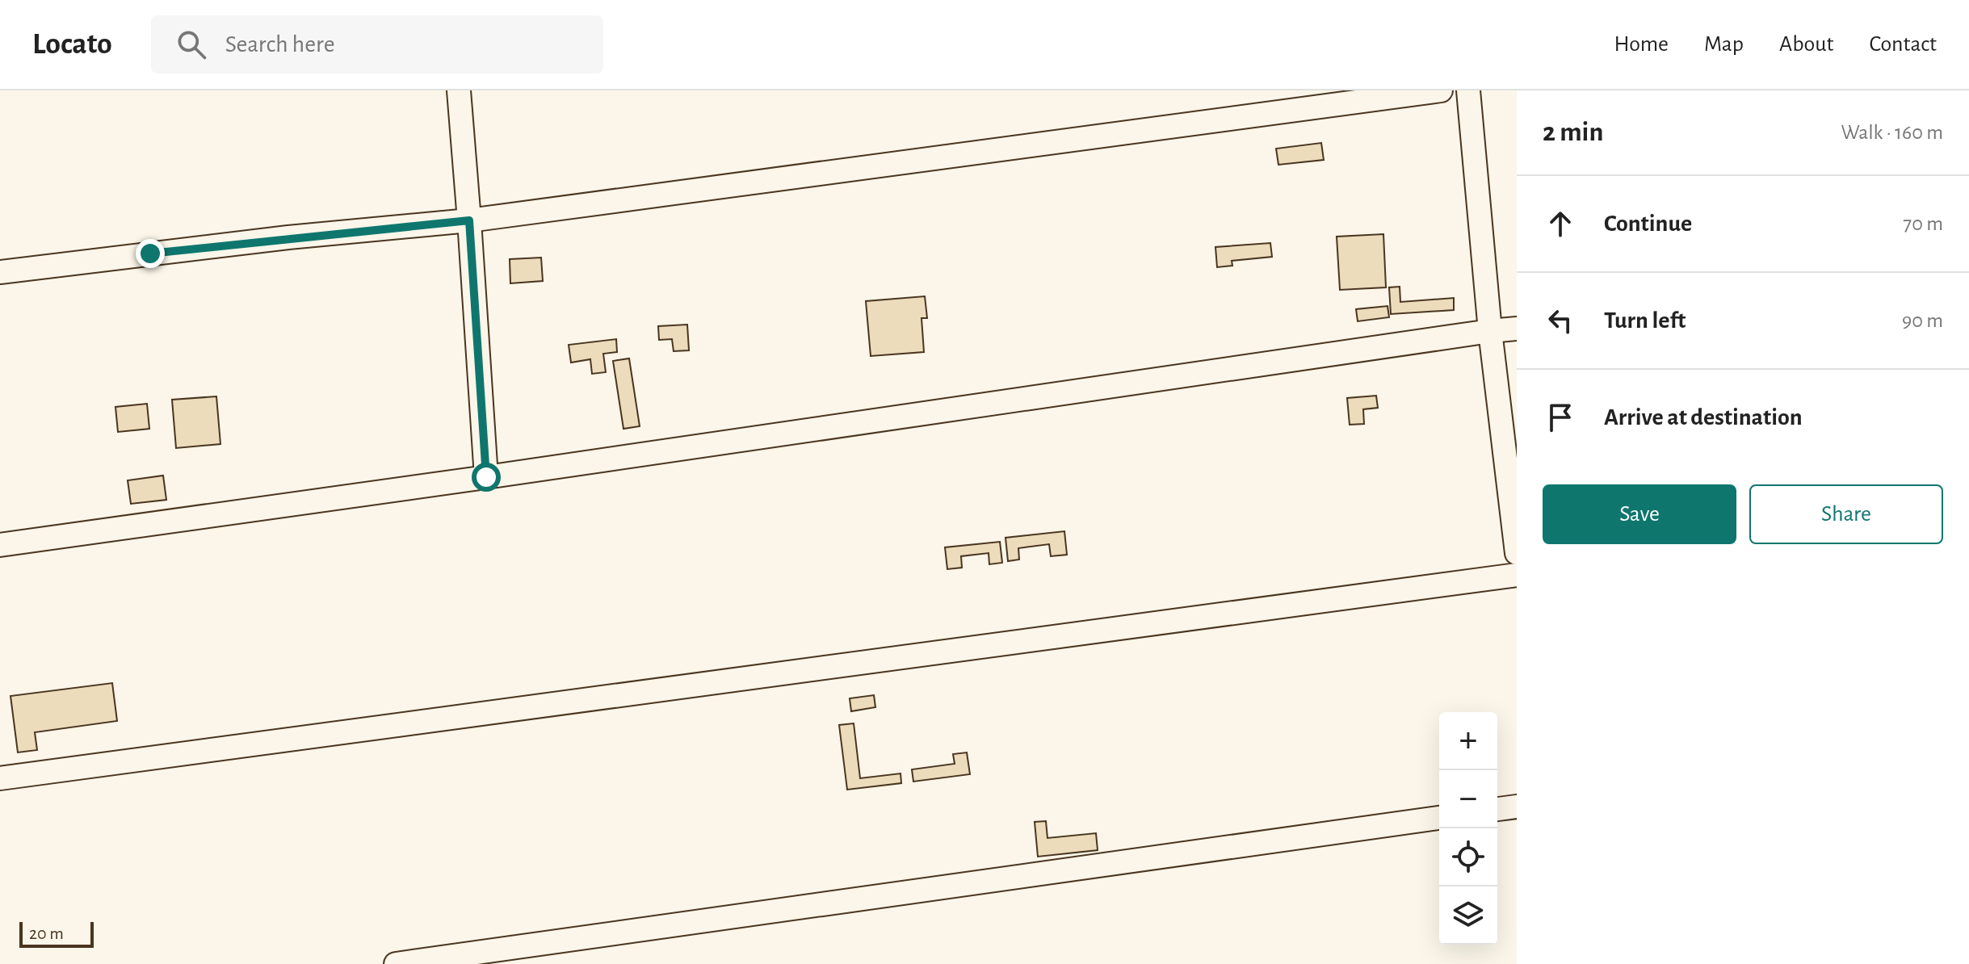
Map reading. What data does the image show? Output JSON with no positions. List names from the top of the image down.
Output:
{
  "scale_bar": "20 m",
  "page": {
    "header": "Locato",
    "search": "Search here",
    "nav": [
      "Home",
      "Map",
      "About",
      "Contact"
    ],
    "heading": ["2 min", "Walk · 160 m"],
    "list": [
      ["Continue", "70 m"],
      ["Turn left", "90 m"],
      "Arrive at destination"
    ],
    "buttons": ["Save", "Share"],
    "map_buttons": ["+", "−"],
    "scale": "20 m"
  }
}
